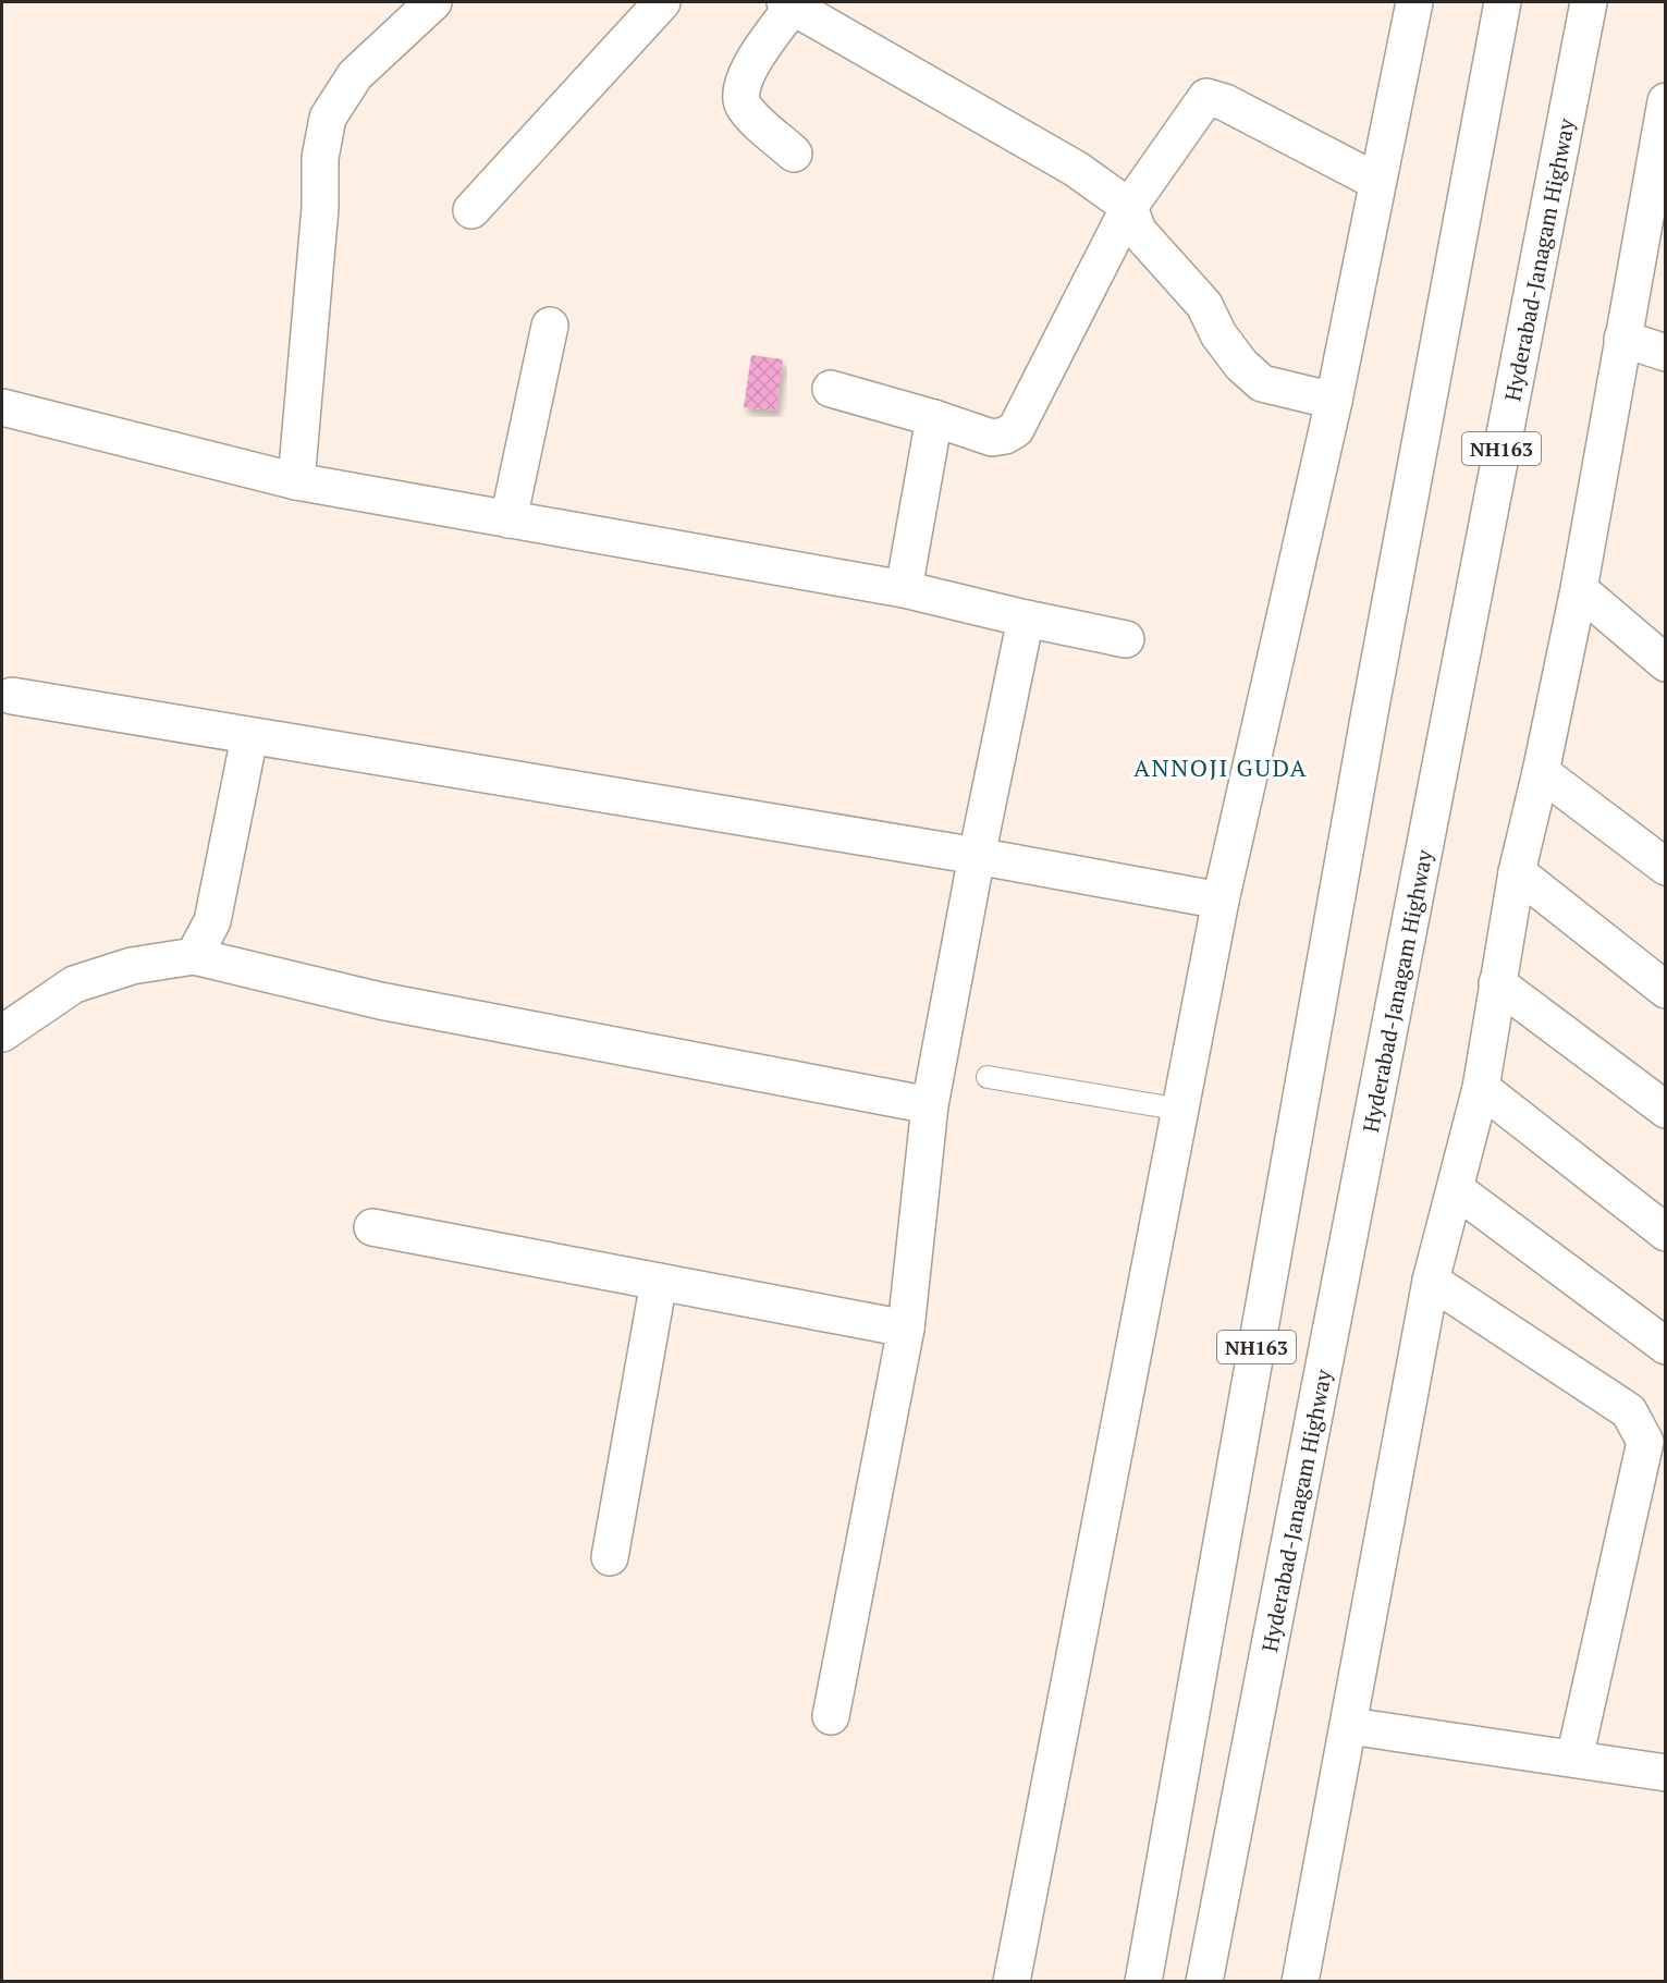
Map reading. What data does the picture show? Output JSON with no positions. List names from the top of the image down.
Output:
{
  "streets": {
    "main road": ["Hyderabad-Janagam Highway", "NH163"]
  },
  "districts": ["ANNOJI GUDA"]
}
